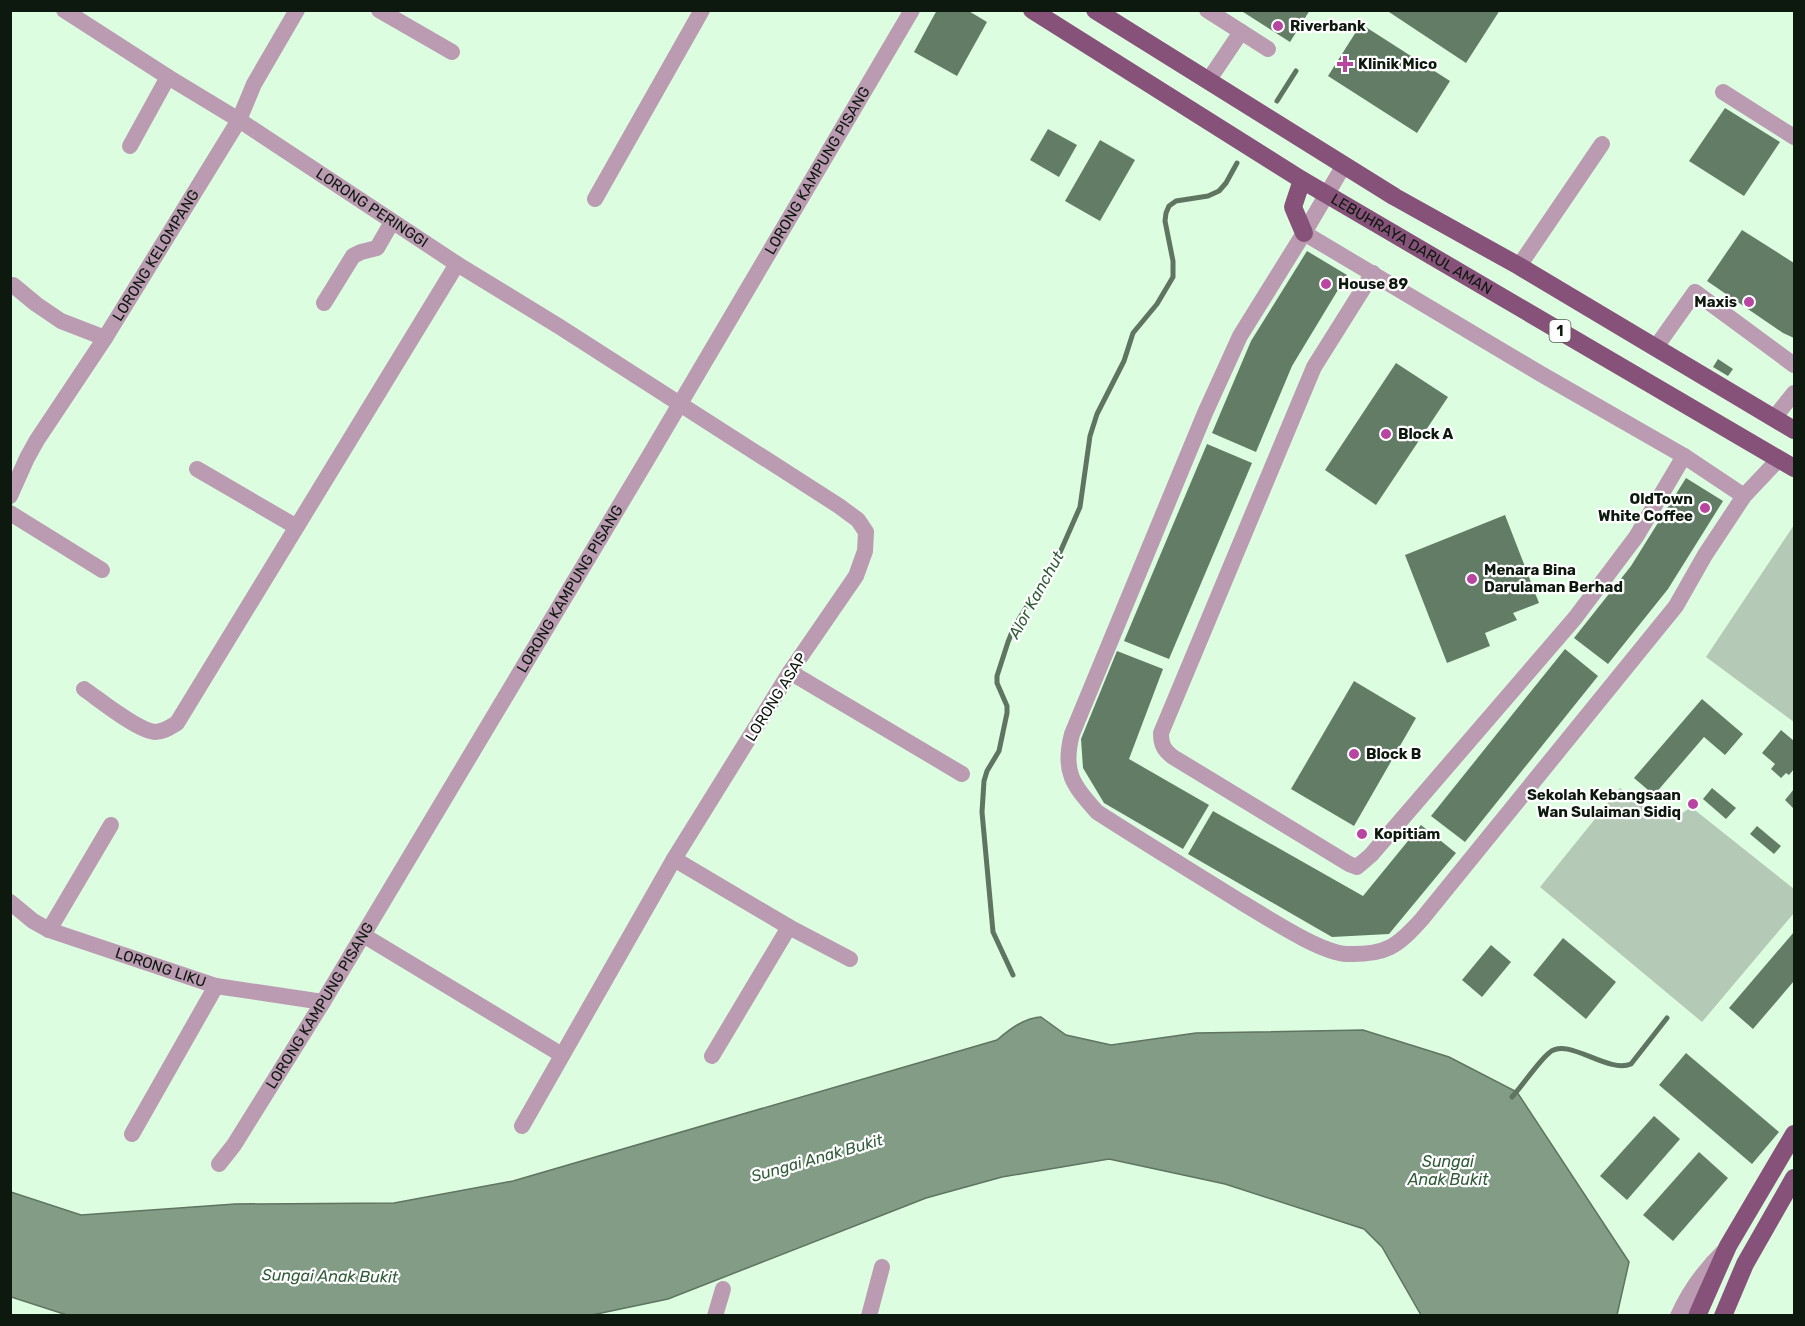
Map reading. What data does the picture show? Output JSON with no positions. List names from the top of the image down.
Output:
{
  "streets": {
    "main road": ["LEBUHRAYA DARUL AMAN", "1"],
    "street": [
      "LORONG KAMPUNG PISANG",
      "LORONG PERINGGI",
      "LORONG KELOMPANG",
      "LORONG ASAP",
      "LORONG LIKU"
    ]
  },
  "crossings": [
    ["LORONG KAMPUNG PISANG", "LORONG PERINGGI"],
    ["LORONG KAMPUNG PISANG", "LORONG ASAP"],
    ["LORONG KAMPUNG PISANG", "LORONG LIKU"],
    ["LORONG PERINGGI", "LORONG KELOMPANG"],
    ["LORONG PERINGGI", "LORONG ASAP"]
  ],
  "water": ["Alor Kanchut", "Sungai Anak Bukit"],
  "places": {
    "other": [
      "Riverbank",
      "House 89",
      "Maxis",
      "Block A",
      "OldTown White Coffee",
      "Menara Bina Darulaman Berhad",
      "Block B",
      "Sekolah Kebangsaan Wan Sulaiman Sidiq",
      "Kopitiam"
    ],
    "health": ["Klinik Mico"]
  }
}
